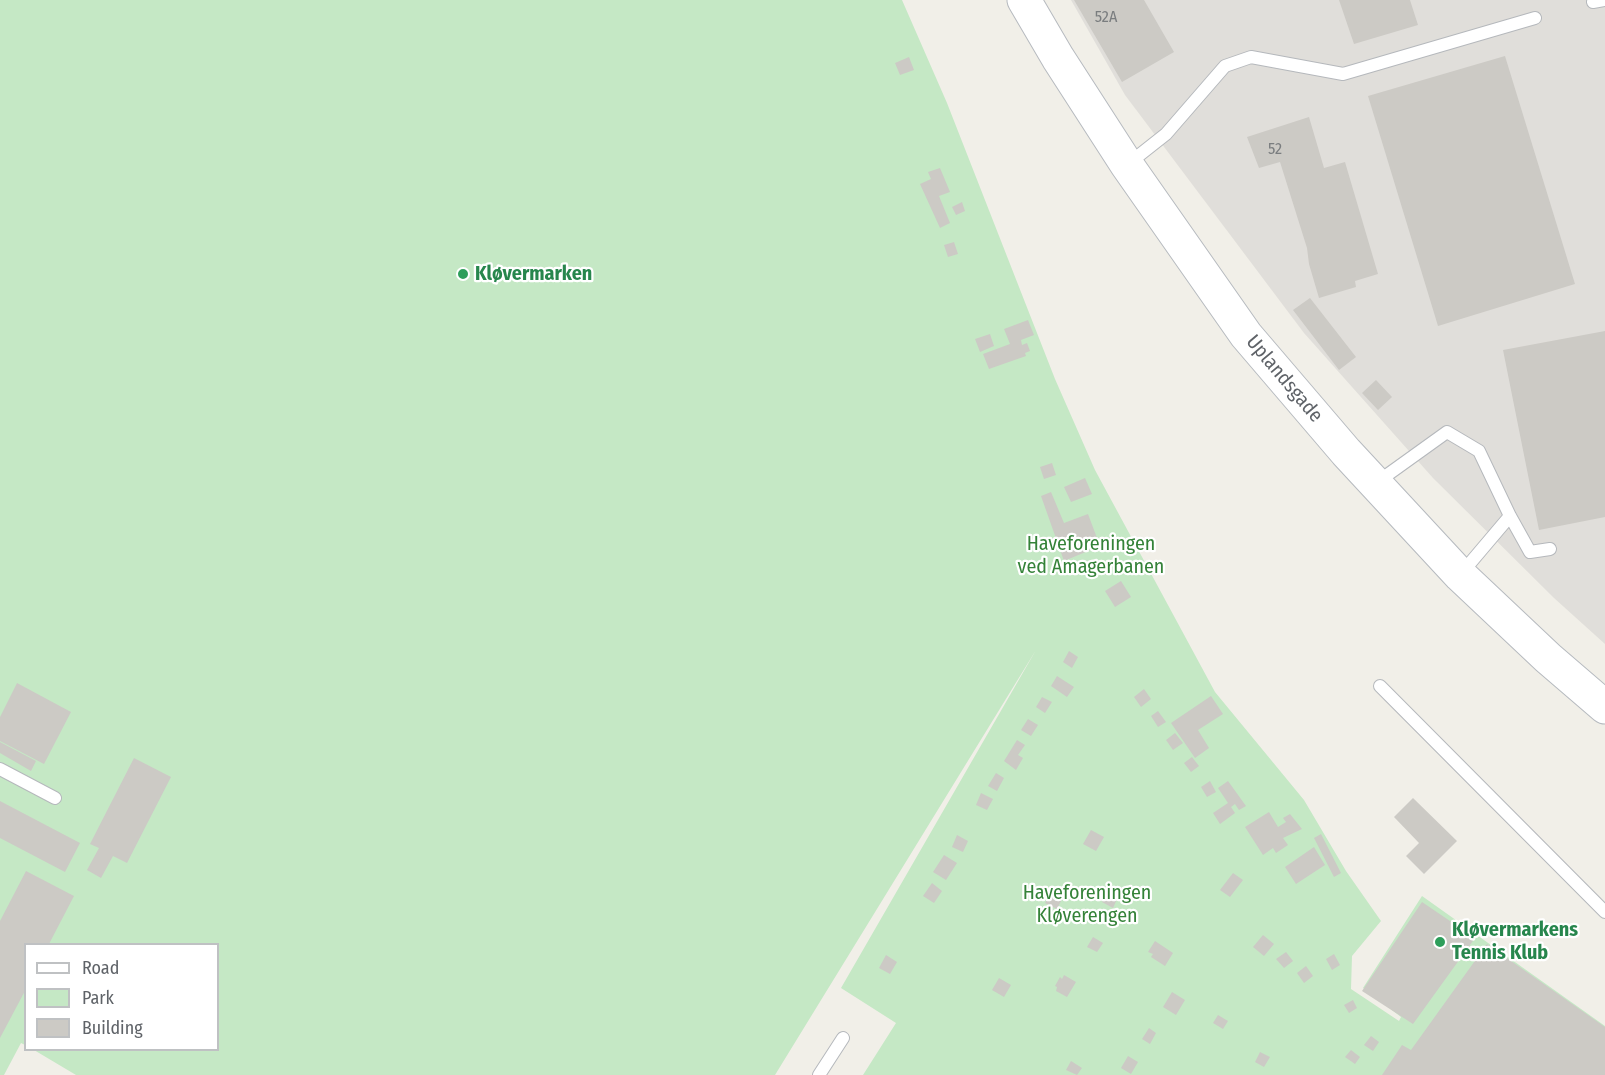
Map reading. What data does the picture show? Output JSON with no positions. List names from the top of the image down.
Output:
{
  "streets": {
    "street": ["Uplandsgade"]
  },
  "parks": ["Haveforeningen ved Amagerbanen", "Haveforeningen Kløverengen"],
  "places": ["Kløvermarken", "Kløvermarkens Tennis Klub"],
  "house_numbers": ["52A", "52"],
  "legend": ["Road", "Park", "Building"]
}
